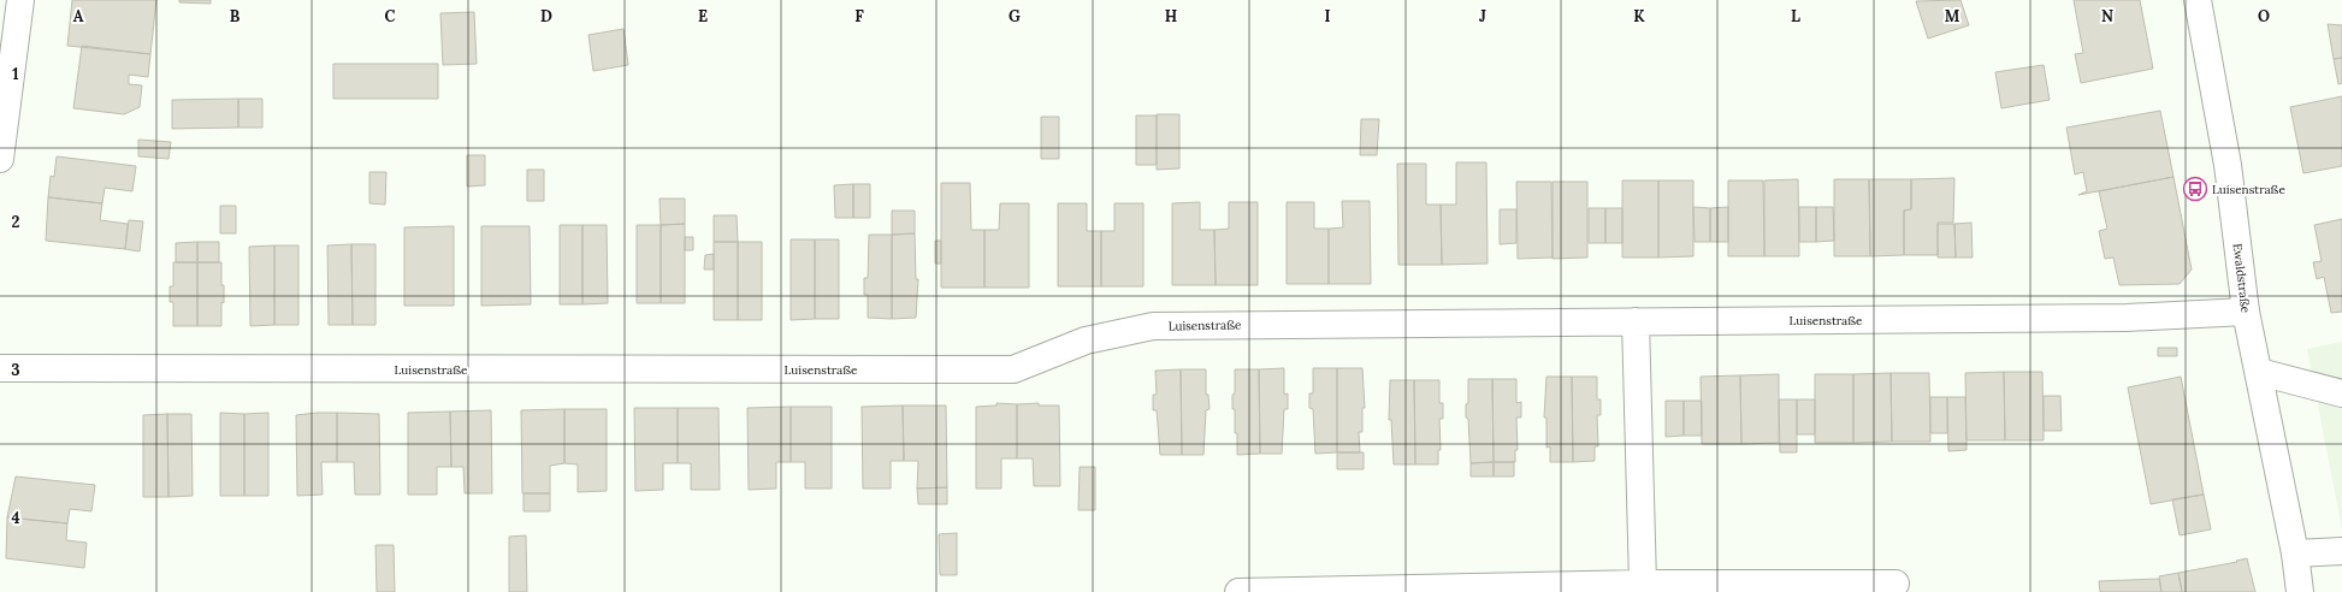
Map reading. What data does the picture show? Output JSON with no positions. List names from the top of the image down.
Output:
{
  "streets": {
    "street": ["Ewaldstraße", "Luisenstraße"]
  },
  "crossings": [
    ["Ewaldstraße", "Luisenstraße"]
  ],
  "places": {
    "bus stop": ["Luisenstraße"]
  },
  "grid": {
    "columns": [
      "A",
      "B",
      "C",
      "D",
      "E",
      "F",
      "G",
      "H",
      "I",
      "J",
      "K",
      "L",
      "M",
      "N",
      "O"
    ],
    "rows": [
      "1",
      "2",
      "3",
      "4"
    ]
  }
}
